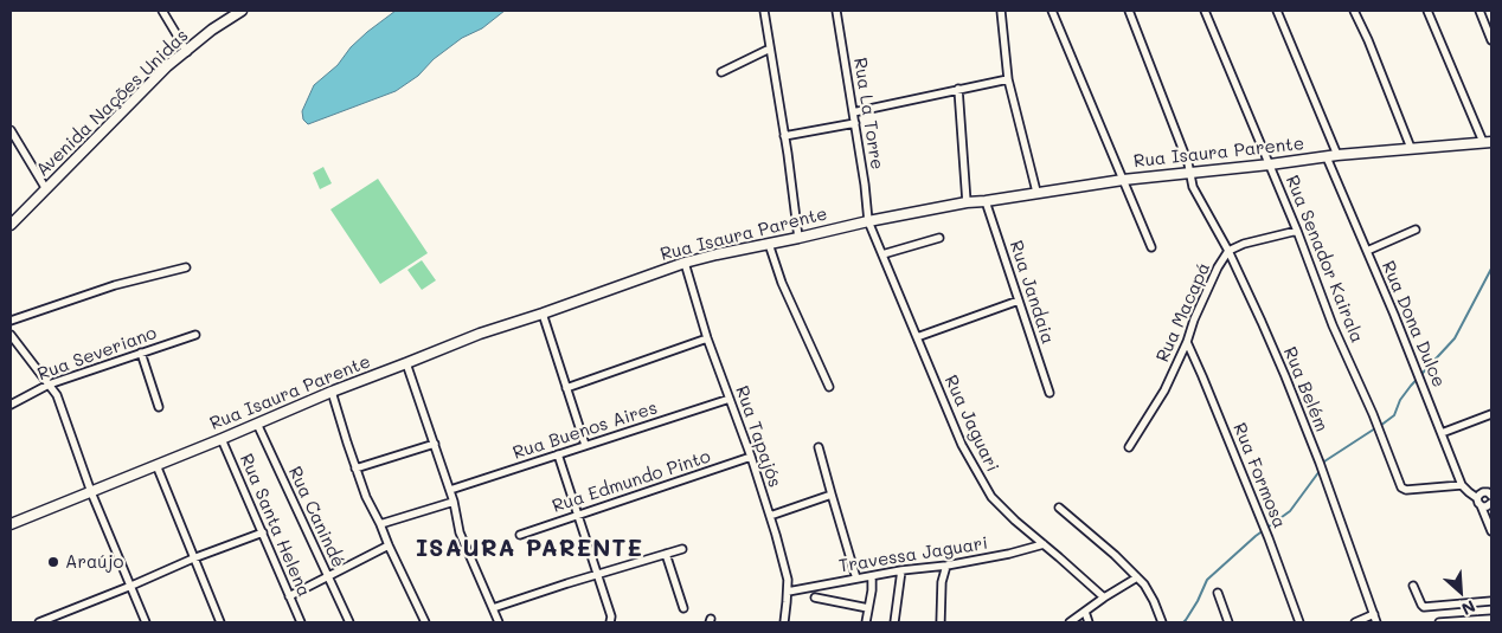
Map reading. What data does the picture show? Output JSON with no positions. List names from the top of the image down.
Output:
{
  "streets": {
    "street": [
      "Avenida Nações Unidas",
      "Rua La Torre",
      "Rua Isaura Parente",
      "Rua Senador Kairala",
      "Rua Jandaia",
      "Rua Macapá",
      "Rua Dona Dulce",
      "Rua Severiano",
      "Rua Belém",
      "Rua Jaguari",
      "Rua Buenos Aires",
      "Rua Tapajós",
      "Rua Formosa",
      "Rua Edmundo Pinto",
      "Rua Canindé",
      "Rua Santa Helena",
      "Travessa Jaguari"
    ]
  },
  "crossings": [
    ["Rua La Torre", "Rua Isaura Parente"],
    ["Rua La Torre", "Rua Jaguari"],
    ["Rua Isaura Parente", "Rua Senador Kairala"],
    ["Rua Isaura Parente", "Rua Jandaia"],
    ["Rua Isaura Parente", "Rua Dona Dulce"],
    ["Rua Isaura Parente", "Rua Belém"],
    ["Rua Isaura Parente", "Rua Jaguari"],
    ["Rua Isaura Parente", "Rua Tapajós"],
    ["Rua Isaura Parente", "Rua Canindé"],
    ["Rua Isaura Parente", "Rua Santa Helena"],
    ["Rua Senador Kairala", "Rua Macapá"],
    ["Rua Senador Kairala", "Rua Dona Dulce"],
    ["Rua Macapá", "Rua Belém"],
    ["Rua Macapá", "Rua Formosa"],
    ["Rua Jaguari", "Travessa Jaguari"],
    ["Rua Buenos Aires", "Rua Tapajós"],
    ["Rua Tapajós", "Rua Edmundo Pinto"],
    ["Rua Tapajós", "Travessa Jaguari"]
  ],
  "districts": ["ISAURA PARENTE"],
  "places": ["Araújo"],
  "north": "bottom right"
}
